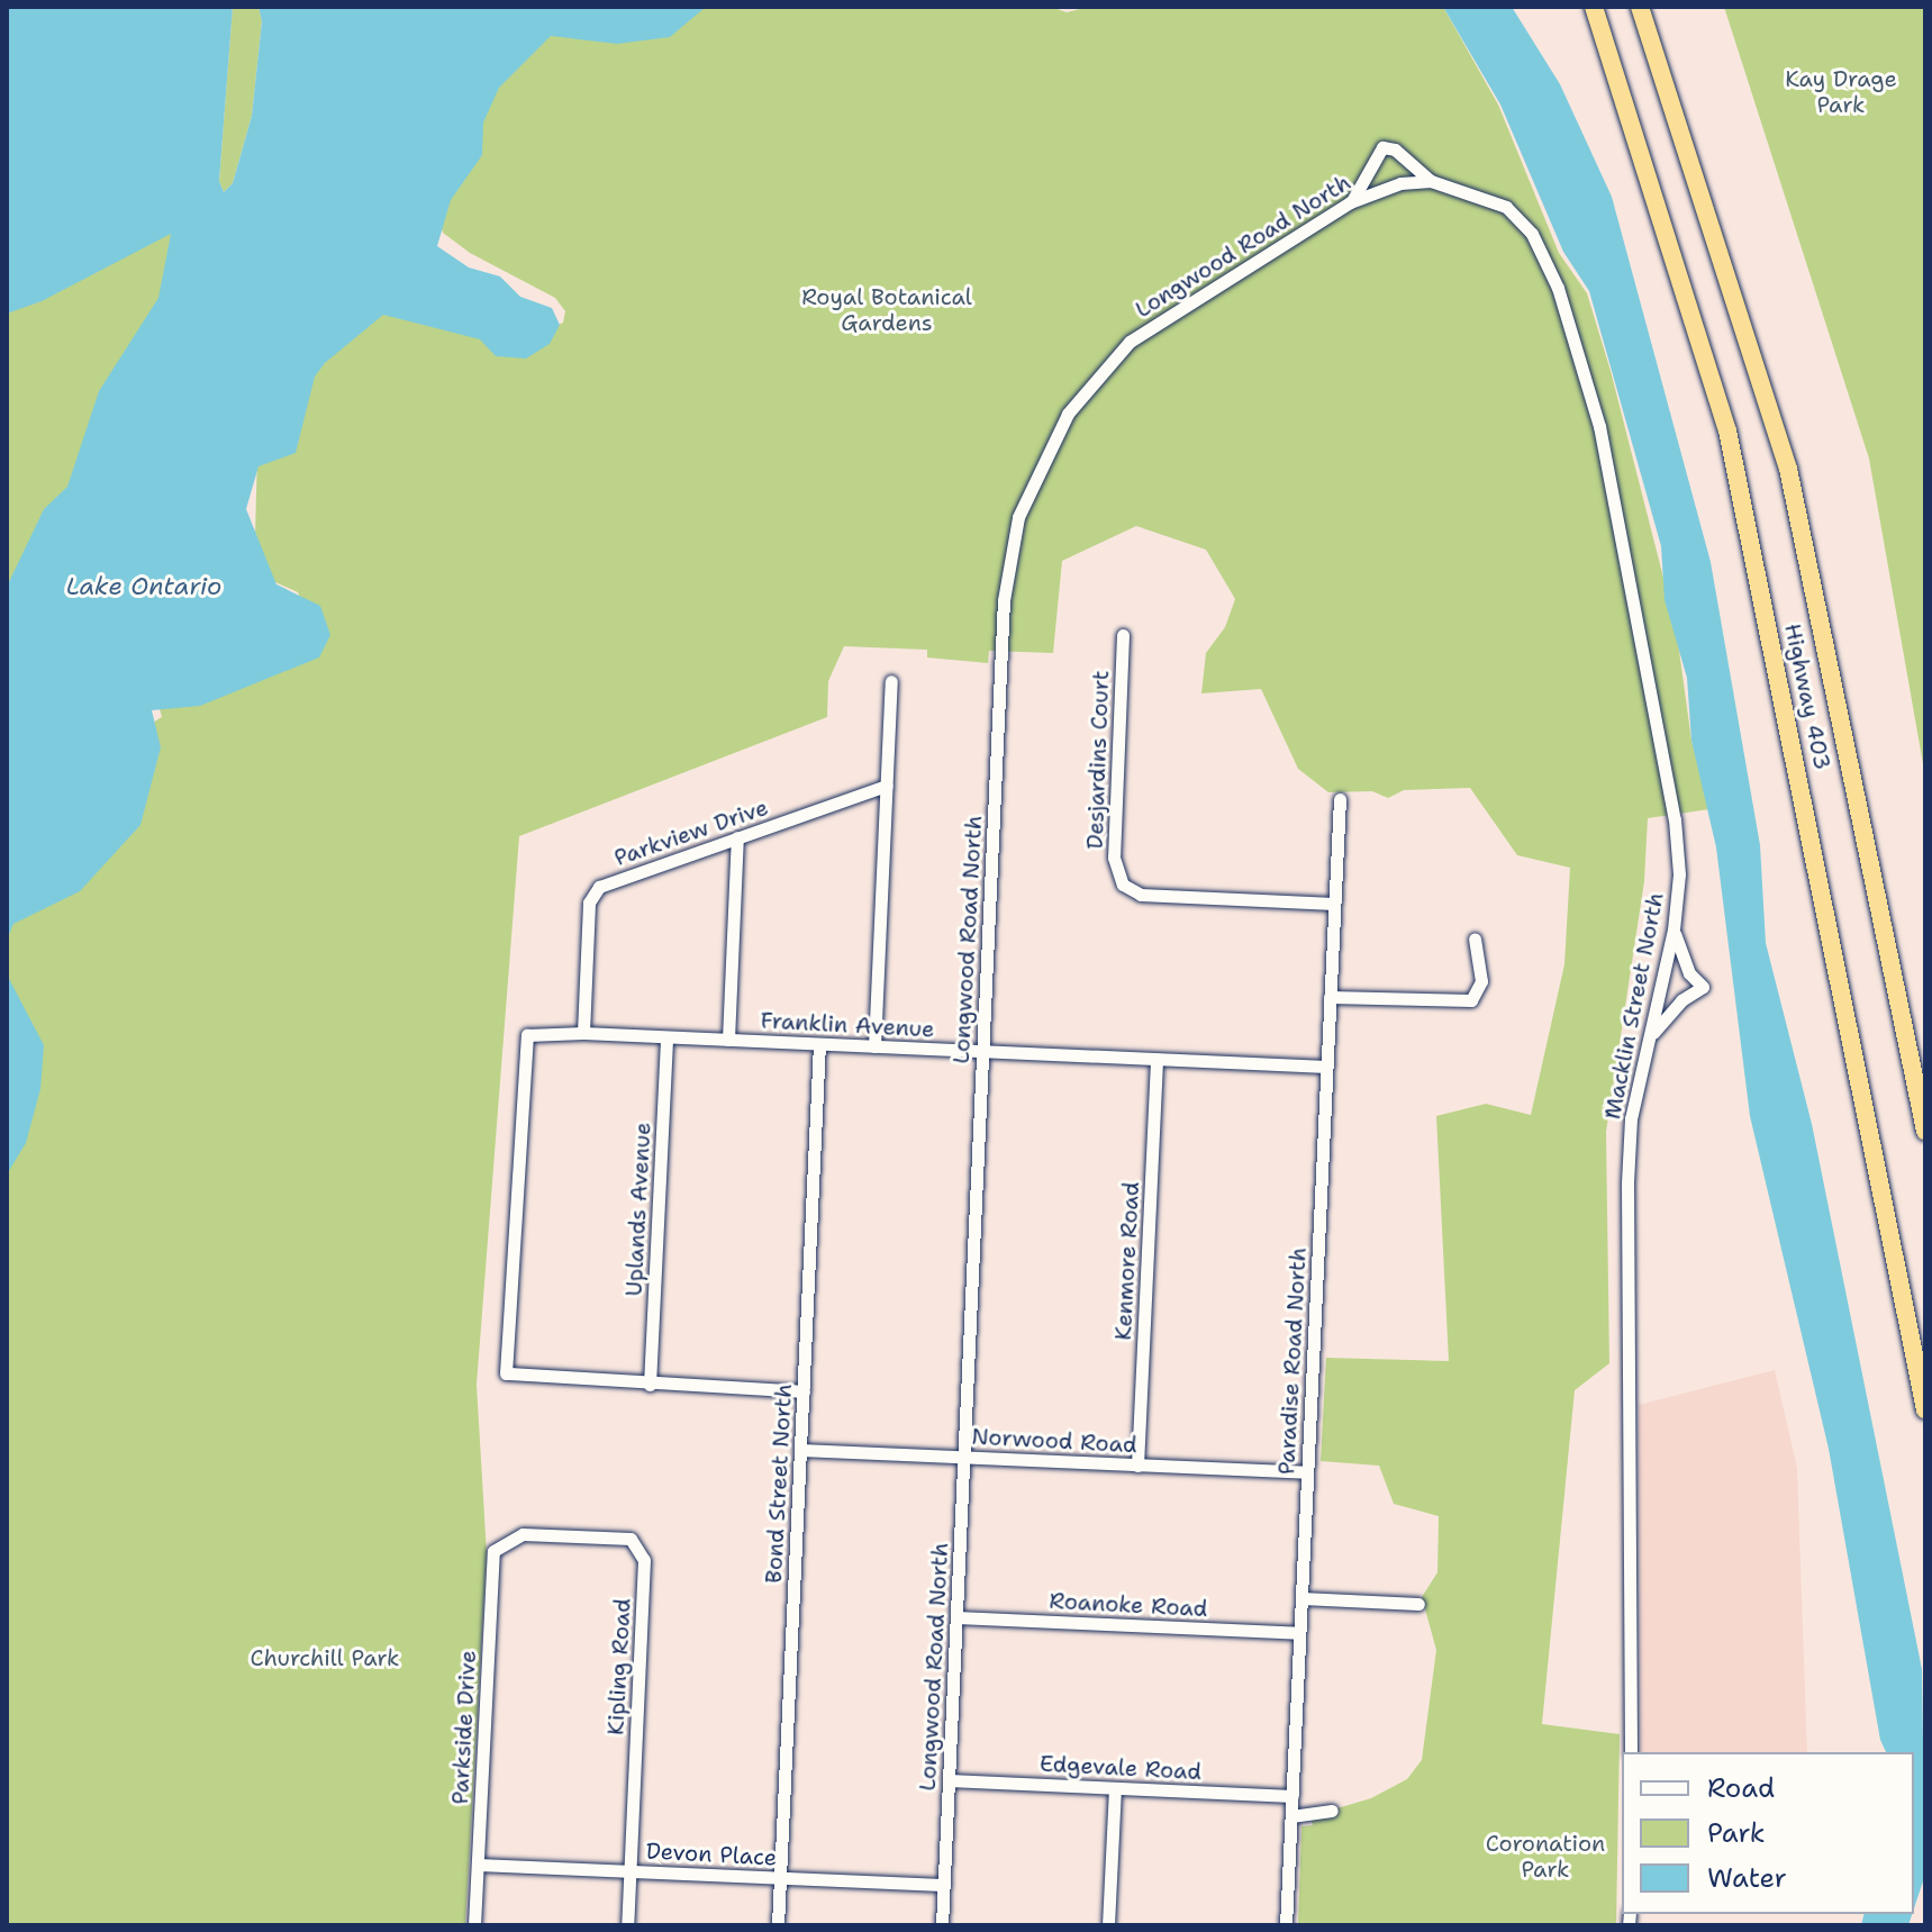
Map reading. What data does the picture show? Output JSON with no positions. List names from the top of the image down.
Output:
{
  "streets": {
    "highway": ["Highway 403"],
    "street": [
      "Longwood Road North",
      "Desjardins Court",
      "Parkview Drive",
      "Macklin Street North",
      "Franklin Avenue",
      "Uplands Avenue",
      "Kenmore Road",
      "Paradise Road North",
      "Norwood Road",
      "Bond Street North",
      "Roanoke Road",
      "Kipling Road",
      "Parkside Drive",
      "Edgevale Road",
      "Devon Place"
    ]
  },
  "crossings": [
    ["Longwood Road North", "Macklin Street North"],
    ["Longwood Road North", "Franklin Avenue"],
    ["Longwood Road North", "Norwood Road"],
    ["Longwood Road North", "Roanoke Road"],
    ["Longwood Road North", "Edgevale Road"],
    ["Longwood Road North", "Devon Place"],
    ["Desjardins Court", "Paradise Road North"],
    ["Parkview Drive", "Franklin Avenue"],
    ["Franklin Avenue", "Uplands Avenue"],
    ["Franklin Avenue", "Kenmore Road"],
    ["Franklin Avenue", "Paradise Road North"],
    ["Franklin Avenue", "Bond Street North"],
    ["Kenmore Road", "Norwood Road"],
    ["Paradise Road North", "Norwood Road"],
    ["Paradise Road North", "Roanoke Road"],
    ["Paradise Road North", "Edgevale Road"],
    ["Norwood Road", "Bond Street North"],
    ["Bond Street North", "Devon Place"],
    ["Kipling Road", "Parkside Drive"],
    ["Kipling Road", "Devon Place"],
    ["Parkside Drive", "Devon Place"]
  ],
  "water": ["Lake Ontario"],
  "parks": [
    "Kay Drage Park",
    "Royal Botanical Gardens",
    "Churchill Park",
    "Coronation Park"
  ],
  "legend": ["Road", "Park", "Water"]
}
